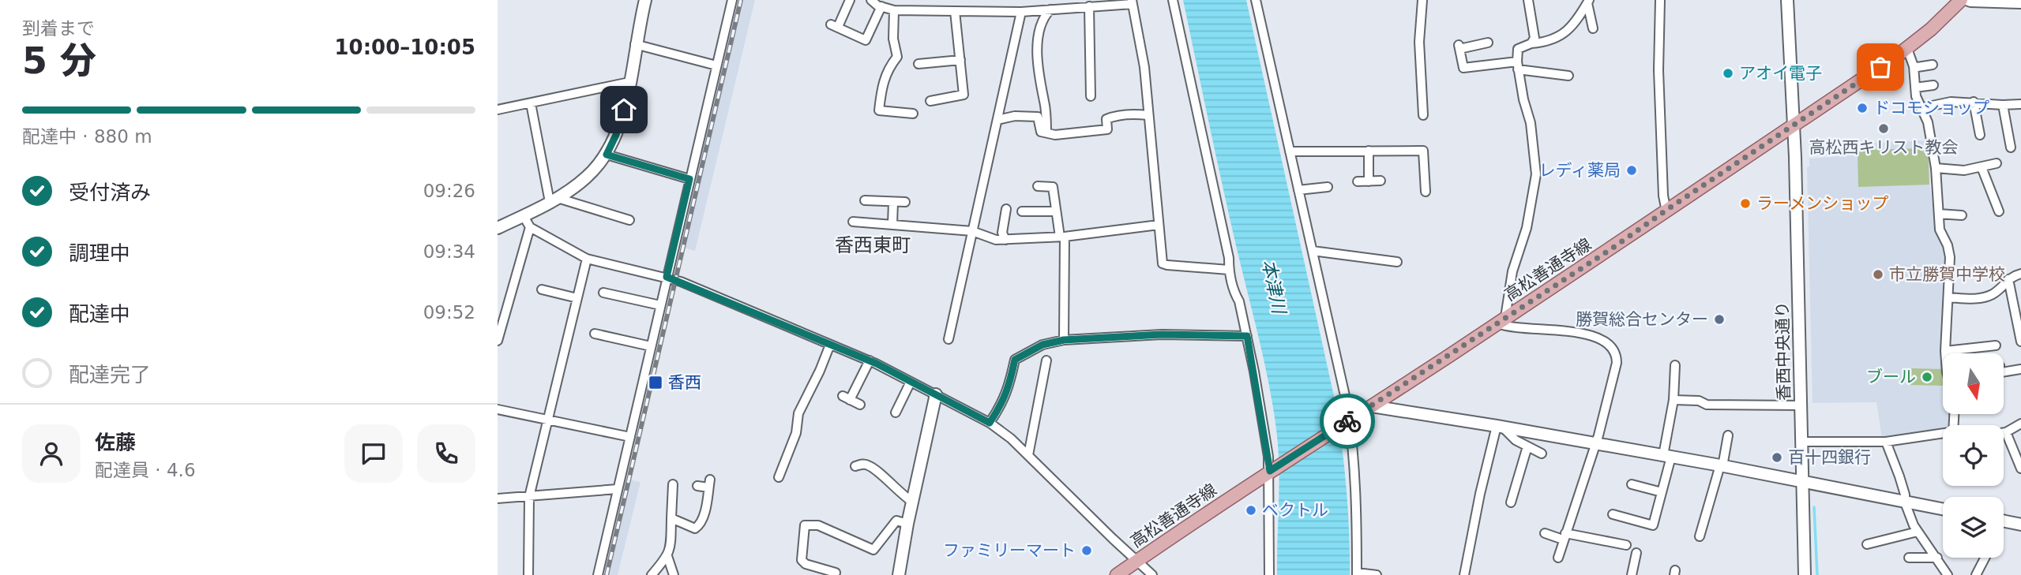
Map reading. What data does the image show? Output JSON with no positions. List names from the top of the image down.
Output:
{
  "streets": {
    "main road": ["高松善通寺線"],
    "street": ["香西中央通り"]
  },
  "crossings": [
    ["高松善通寺線", "香西中央通り"]
  ],
  "districts": ["香西東町"],
  "water": ["本津川"],
  "places": {
    "other": [
      "アオイ電子",
      "ドコモショップ",
      "高松西キリスト教会",
      "レディ薬局",
      "ラーメンショップ",
      "市立勝賀中学校",
      "勝賀総合センター",
      "ブール",
      "百十四銀行",
      "ベクトル",
      "ファミリーマート"
    ],
    "transit": ["香西"]
  },
  "north": "bottom",
  "page": {
    "heading": ["5 分", "到着まで", "10:00–10:05"],
    "panel": ["佐藤", "配達員 · 4.6"],
    "bar": "配達中 · 880 m",
    "list": [
      ["受付済み", "09:26"],
      ["調理中", "09:34"],
      ["配達中", "09:52"],
      "配達完了"
    ]
  }
}
